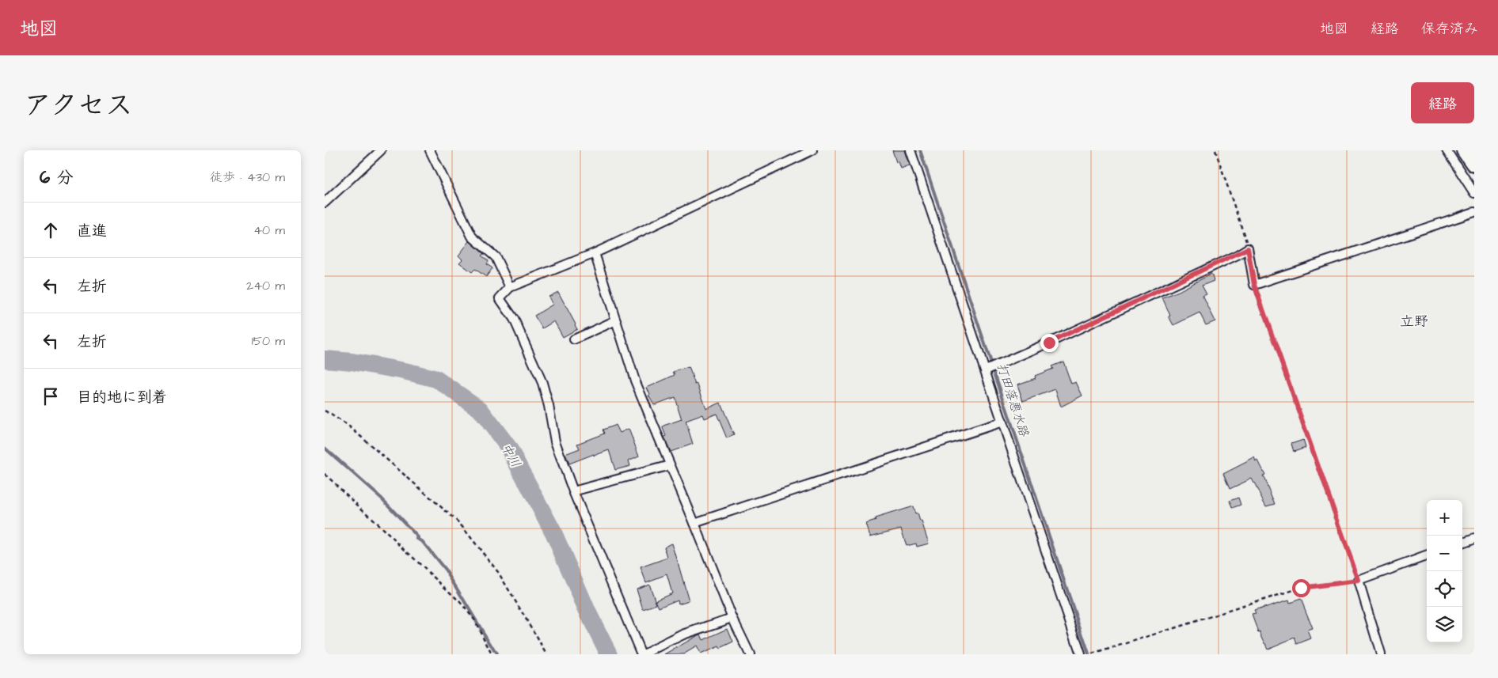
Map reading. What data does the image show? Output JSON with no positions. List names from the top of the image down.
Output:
{
  "districts": ["立野"],
  "water": ["打田落悪水路", "中川"],
  "page": {
    "header": "地図",
    "nav": ["地図", "経路", "保存済み"],
    "title": "アクセス",
    "buttons": "経路",
    "heading": ["6 分", "徒歩 · 430 m"],
    "list": [
      ["直進", "40 m"],
      ["左折", "240 m"],
      ["左折", "150 m"],
      "目的地に到着"
    ],
    "map_buttons": ["+", "−"]
  }
}
